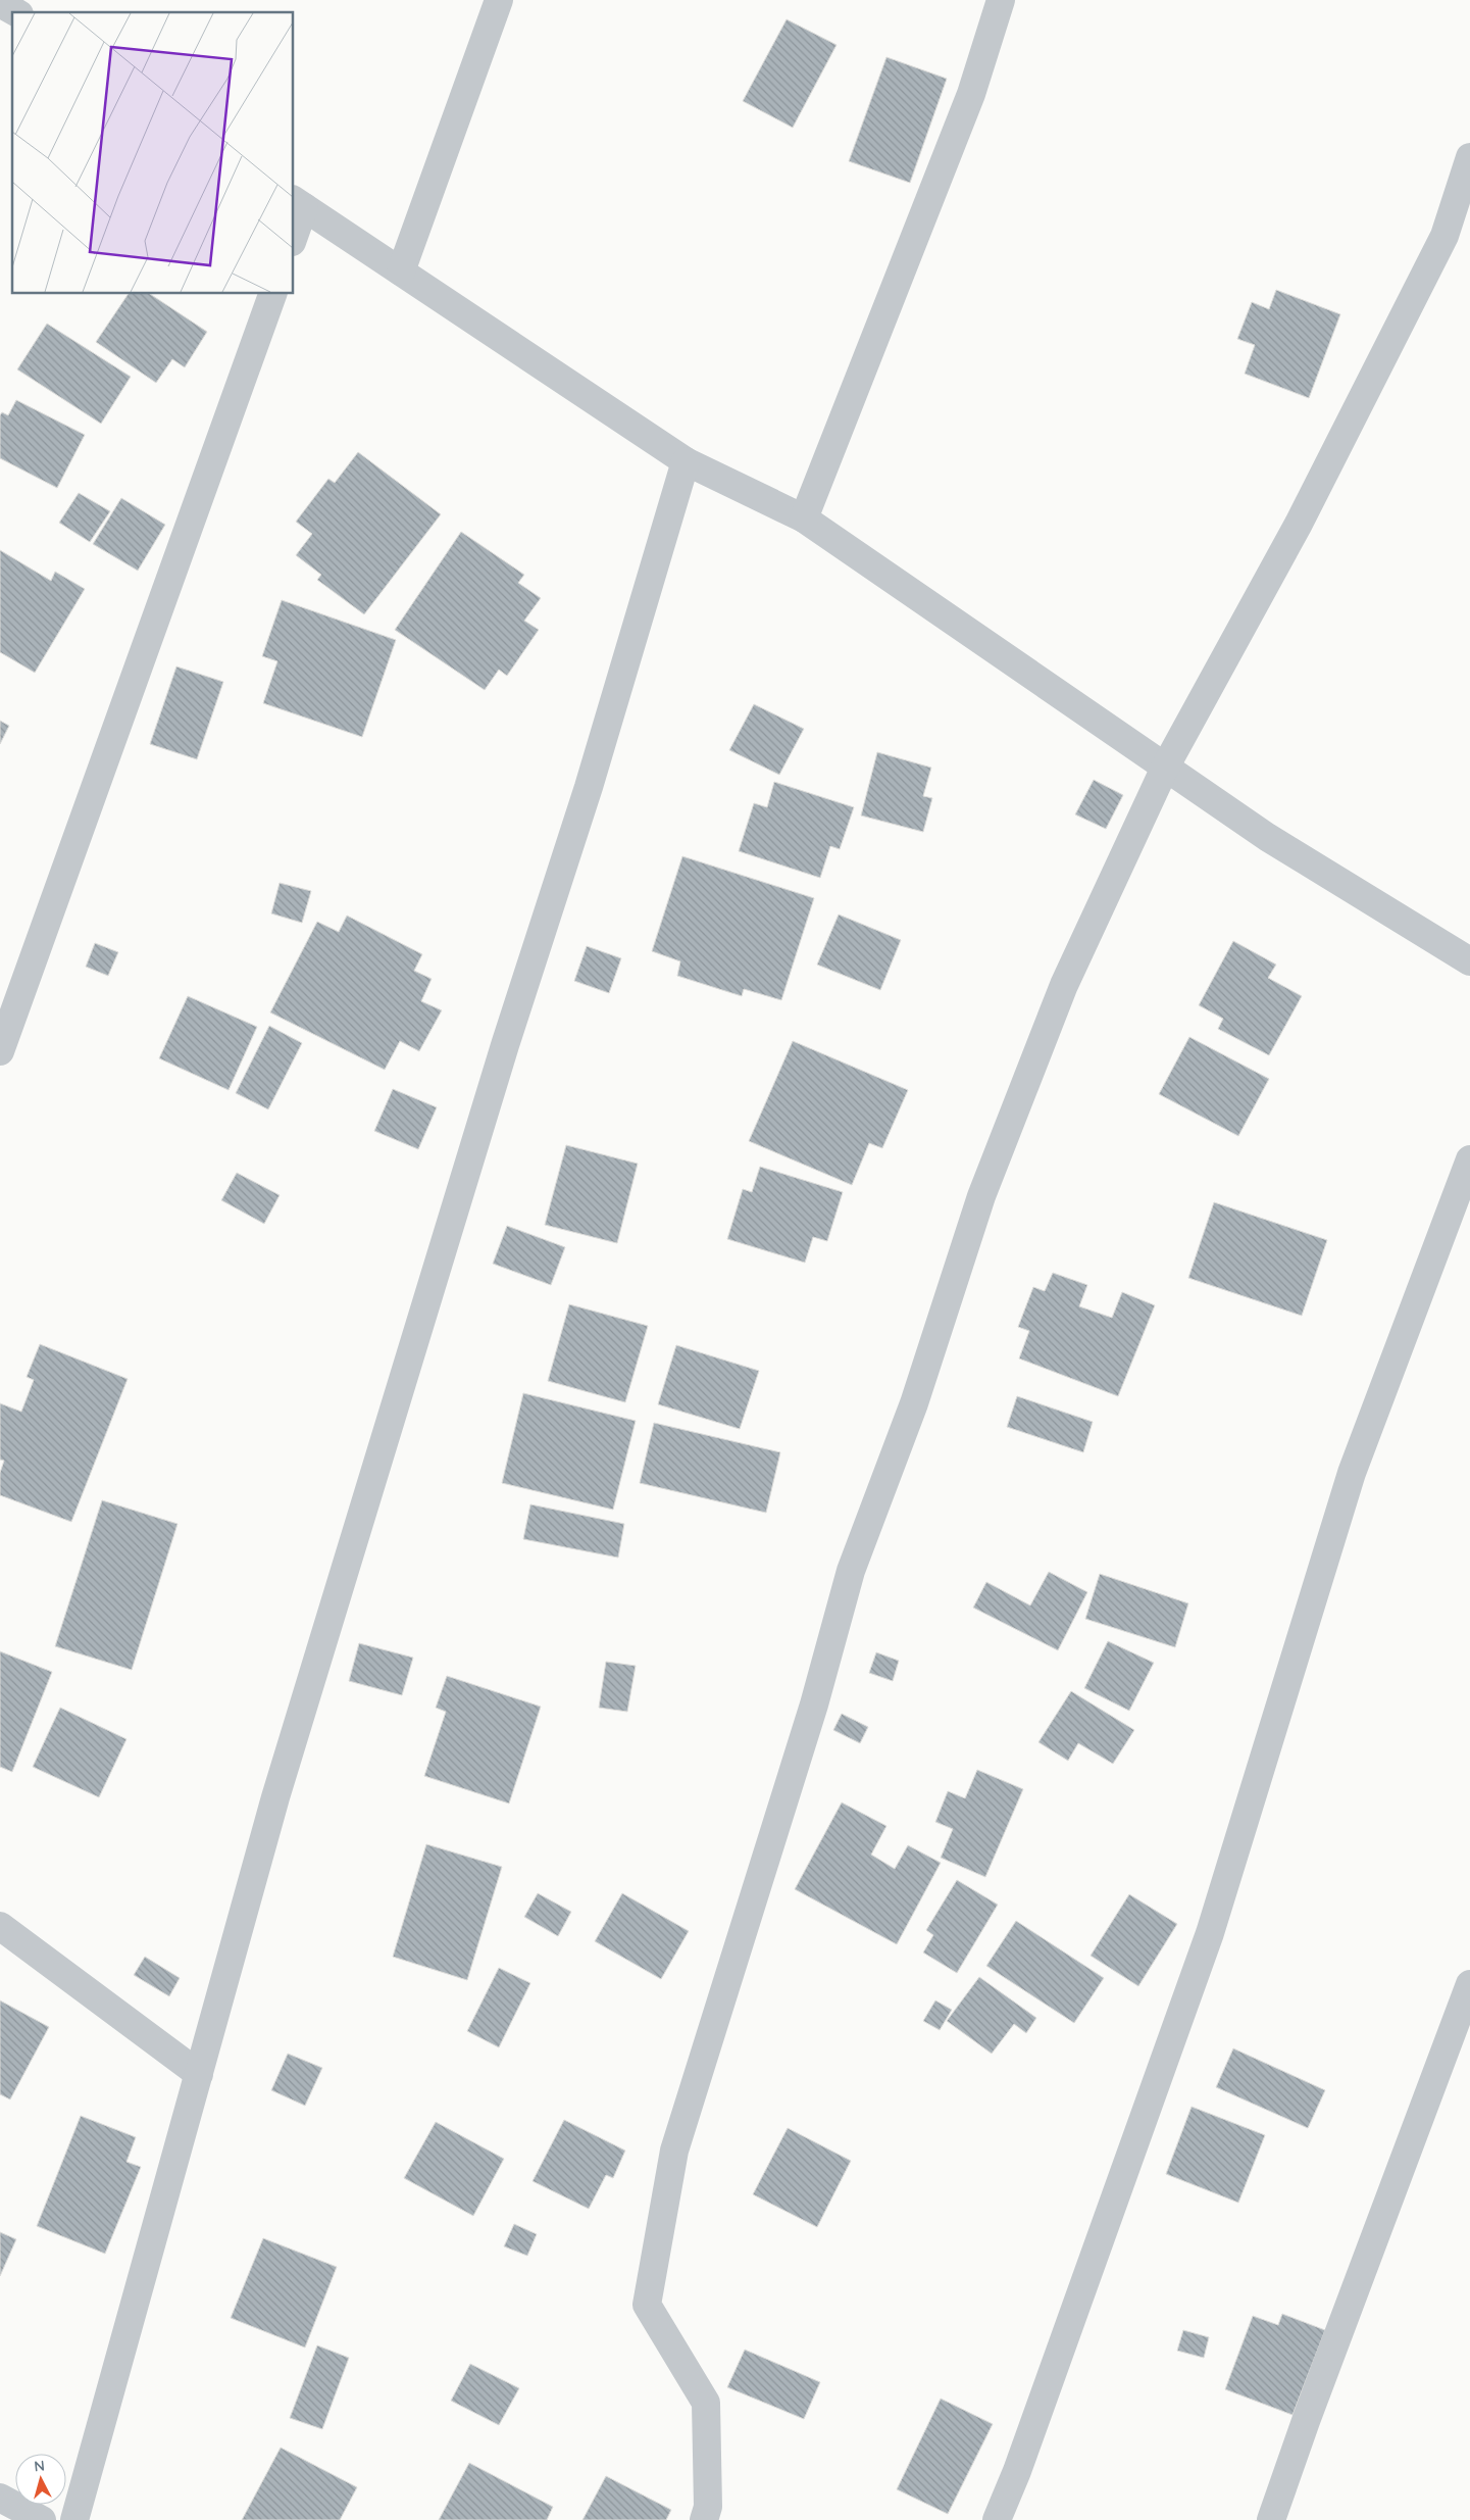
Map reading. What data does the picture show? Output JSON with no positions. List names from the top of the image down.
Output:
{
  "north": "top"
}
